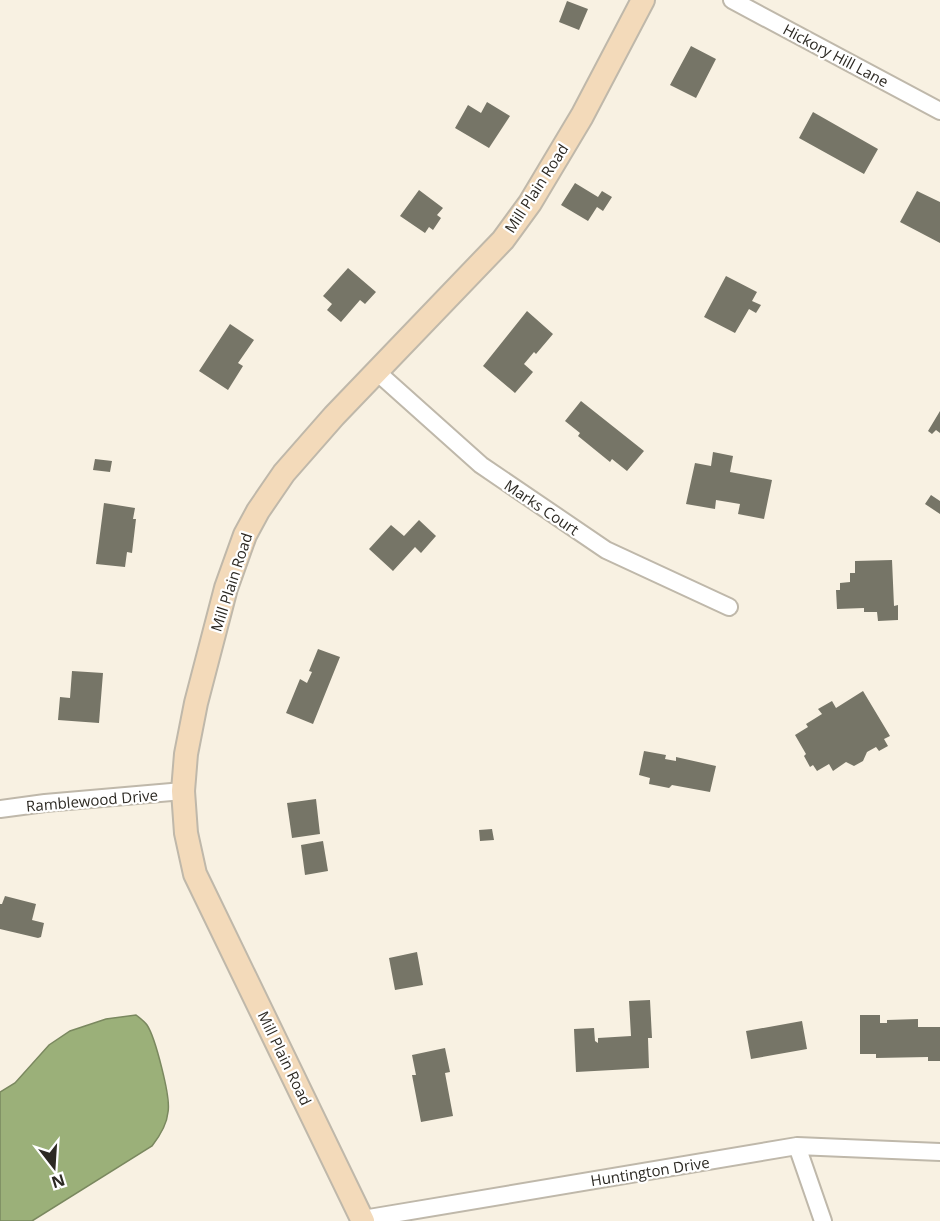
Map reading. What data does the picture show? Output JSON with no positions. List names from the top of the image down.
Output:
{
  "streets": {
    "street": [
      "Hickory Hill Lane",
      "Mill Plain Road",
      "Marks Court",
      "Ramblewood Drive",
      "Huntington Drive"
    ]
  },
  "crossings": [
    ["Mill Plain Road", "Marks Court"],
    ["Mill Plain Road", "Ramblewood Drive"],
    ["Mill Plain Road", "Huntington Drive"]
  ],
  "north": "bottom"
}
